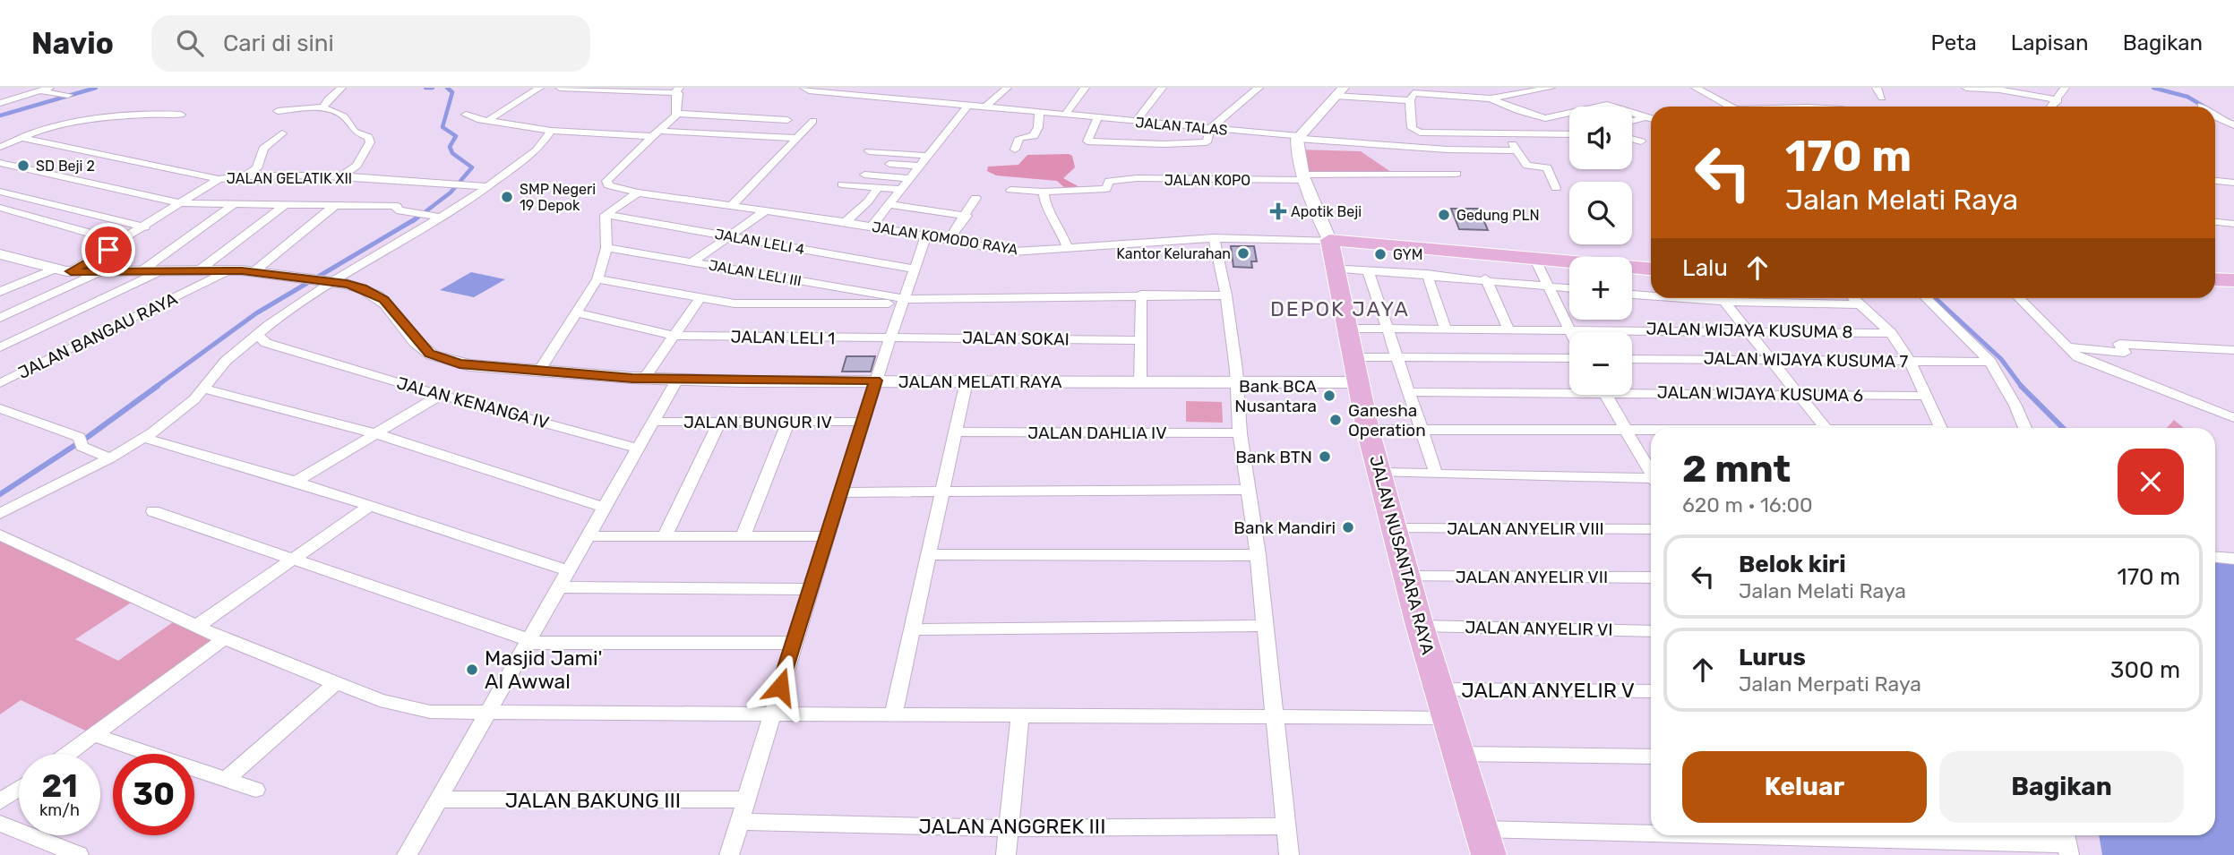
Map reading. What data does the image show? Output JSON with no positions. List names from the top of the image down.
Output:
{
  "streets": {
    "highway": ["JALAN NUSANTARA RAYA"],
    "street": [
      "JALAN TALAS",
      "JALAN GELATIK XII",
      "JALAN KOPO",
      "JALAN KOMODO RAYA",
      "JALAN LELI 4",
      "JALAN LELI III",
      "JALAN WIJAYA KUSUMA 8",
      "JALAN BANGAU RAYA",
      "JALAN LELI 1",
      "JALAN SOKAI",
      "JALAN WIJAYA KUSUMA 7",
      "JALAN MELATI RAYA",
      "JALAN WIJAYA KUSUMA 6",
      "JALAN KENANGA IV",
      "JALAN BUNGUR IV",
      "JALAN DAHLIA IV",
      "JALAN ANYELIR VIII",
      "JALAN ANYELIR VII",
      "JALAN ANYELIR VI",
      "JALAN ANYELIR V",
      "JALAN BAKUNG III",
      "JALAN ANGGREK III"
    ]
  },
  "crossings": [
    ["JALAN TALAS", "JALAN NUSANTARA RAYA"],
    ["JALAN KOPO", "JALAN NUSANTARA RAYA"],
    ["JALAN KOMODO RAYA", "JALAN NUSANTARA RAYA"],
    ["JALAN WIJAYA KUSUMA 8", "JALAN NUSANTARA RAYA"],
    ["JALAN BANGAU RAYA", "JALAN MELATI RAYA"],
    ["JALAN LELI 1", "JALAN SOKAI"],
    ["JALAN MELATI RAYA", "JALAN NUSANTARA RAYA"],
    ["JALAN ANYELIR VIII", "JALAN NUSANTARA RAYA"],
    ["JALAN NUSANTARA RAYA", "JALAN ANYELIR VII"],
    ["JALAN NUSANTARA RAYA", "JALAN ANYELIR VI"],
    ["JALAN NUSANTARA RAYA", "JALAN ANYELIR V"]
  ],
  "districts": ["DEPOK JAYA"],
  "places": {
    "other": [
      "SD Beji 2",
      "SMP Negeri 19 Depok",
      "Gedung PLN",
      "Kantor Kelurahan",
      "GYM",
      "Bank BCA Nusantara",
      "Ganesha Operation",
      "Bank BTN",
      "Bank Mandiri",
      "Masjid Jami' Al Awwal"
    ],
    "health": ["Apotik Beji"]
  },
  "page": {
    "header": "Navio",
    "search": "Cari di sini",
    "nav": ["Peta", "Lapisan", "Bagikan"],
    "map_buttons": ["+", "−"],
    "turn": ["170 m", "Jalan Melati Raya"],
    "then": "Lalu",
    "heading": ["2 mnt", "620 m · 16:00"],
    "list": [
      {
        "name": "Belok kiri",
        "note": "Jalan Melati Raya",
        "value": "170 m"
      },
      {
        "name": "Lurus",
        "note": "Jalan Merpati Raya",
        "value": "300 m"
      }
    ],
    "buttons": ["Keluar", "Bagikan"],
    "speed": "21 km/h",
    "limit": "30"
  }
}
